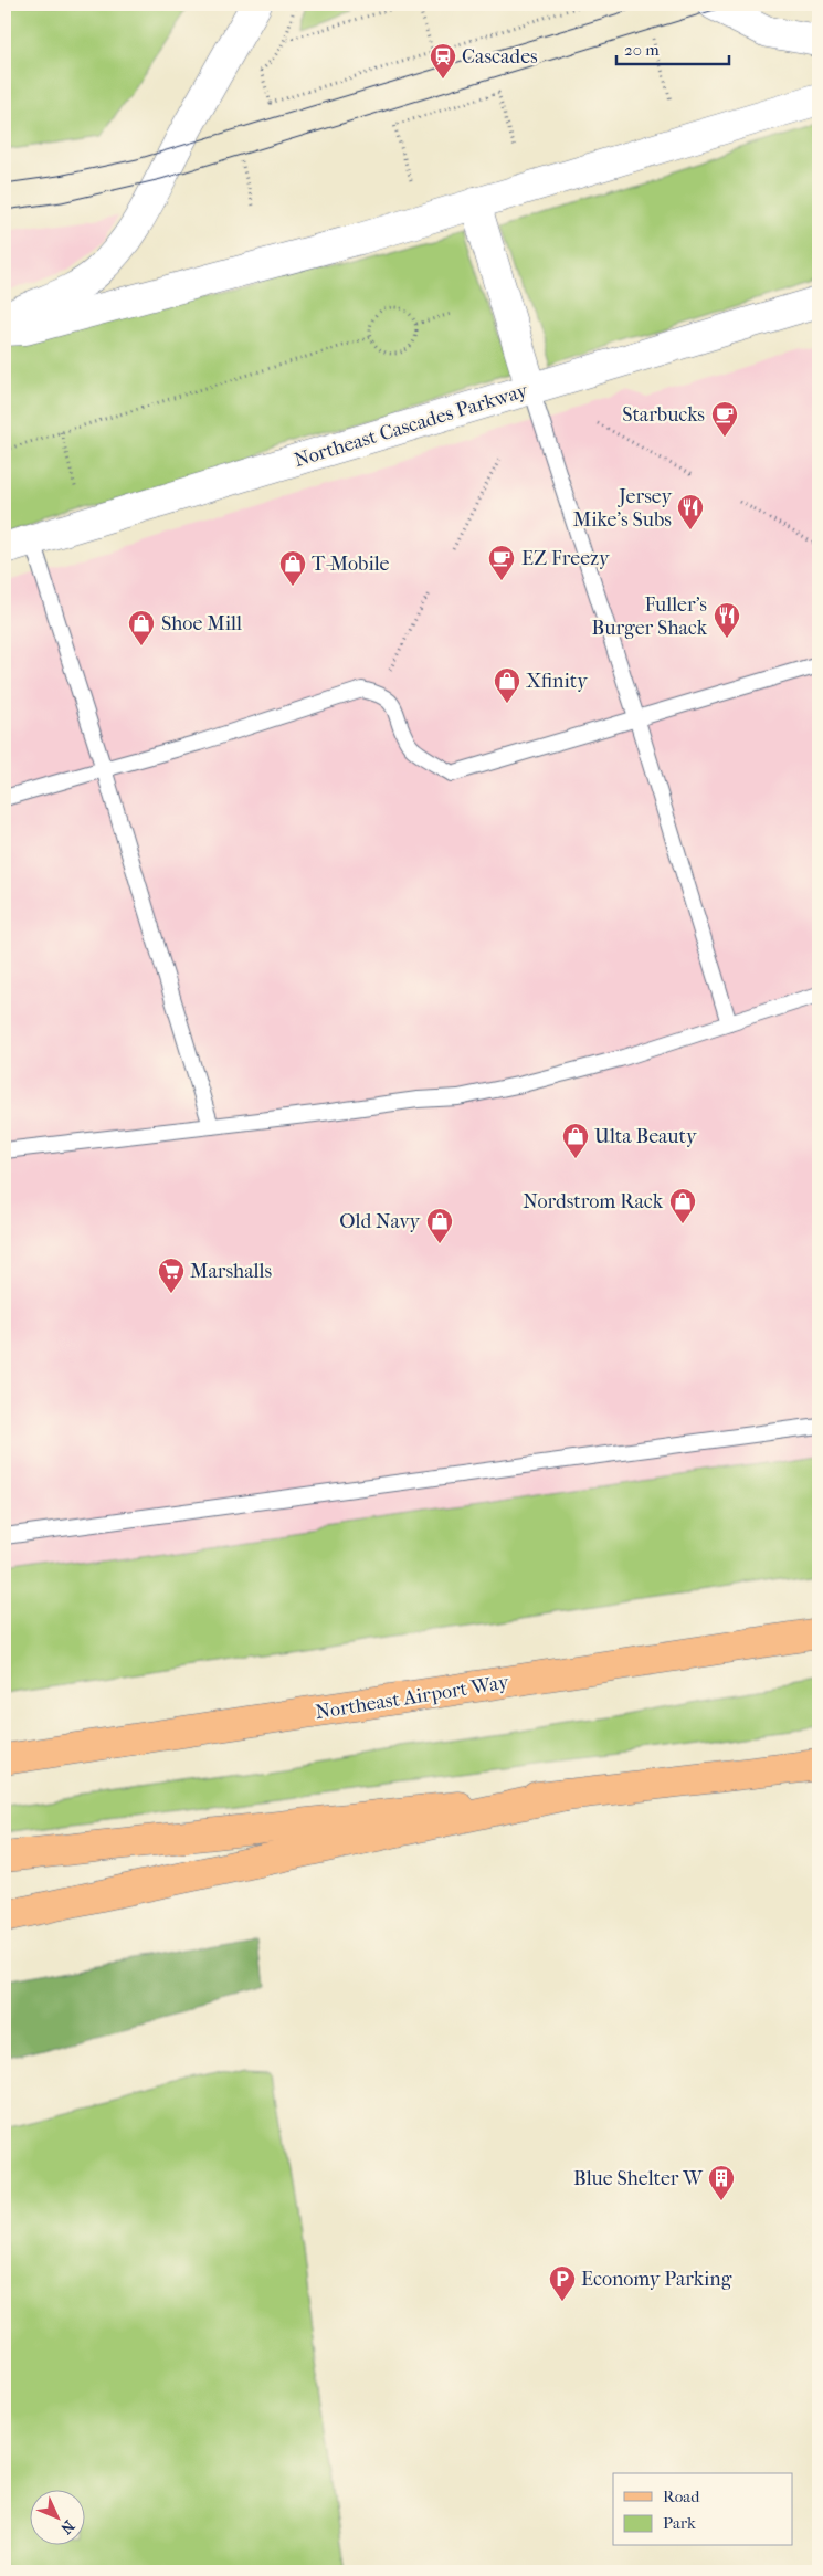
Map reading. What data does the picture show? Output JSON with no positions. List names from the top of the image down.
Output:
{
  "streets": {
    "main road": ["Northeast Airport Way"],
    "street": ["Northeast Cascades Parkway"]
  },
  "places": {
    "station": ["Cascades"],
    "cafe": ["Starbucks", "EZ Freezy"],
    "restaurant": ["Jersey Mike's Subs", "Fuller’s Burger Shack"],
    "shop": [
      "T-Mobile",
      "Shoe Mill",
      "Xfinity",
      "Ulta Beauty",
      "Nordstrom Rack",
      "Old Navy"
    ],
    "supermarket": ["Marshalls"],
    "building": ["Blue Shelter W"],
    "parking": ["Economy Parking"]
  },
  "legend": ["Road", "Park"],
  "scale_bar": "20 m",
  "north": "bottom right"
}
